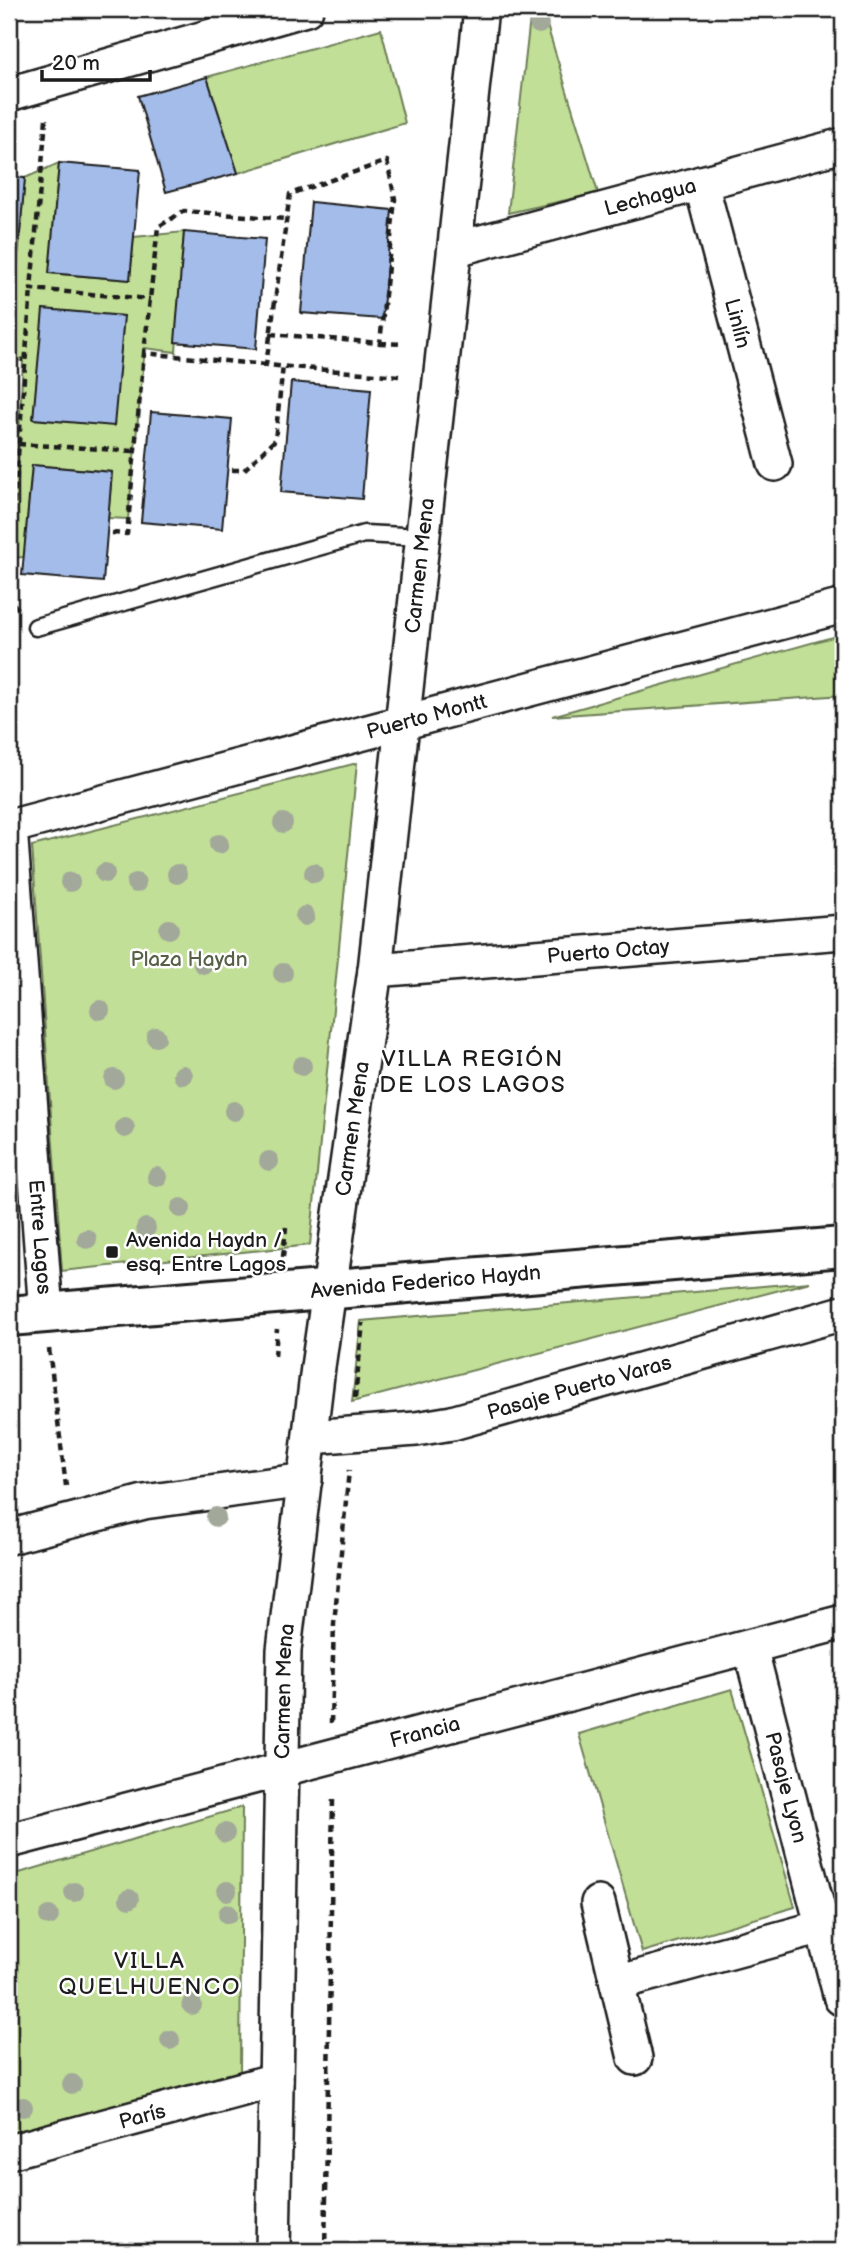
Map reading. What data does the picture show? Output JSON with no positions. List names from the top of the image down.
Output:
{
  "streets": {
    "street": [
      "Lechagua",
      "Linlín",
      "Carmen Mena",
      "Puerto Montt",
      "Puerto Octay",
      "Entre Lagos",
      "Avenida Federico Haydn",
      "Pasaje Puerto Varas",
      "Francia",
      "Pasaje Lyon",
      "París"
    ]
  },
  "crossings": [
    ["Lechagua", "Linlín"],
    ["Lechagua", "Carmen Mena"],
    ["Carmen Mena", "Puerto Montt"],
    ["Carmen Mena", "Puerto Octay"],
    ["Carmen Mena", "Avenida Federico Haydn"],
    ["Carmen Mena", "Pasaje Puerto Varas"],
    ["Carmen Mena", "Francia"],
    ["Carmen Mena", "París"],
    ["Puerto Montt", "Entre Lagos"],
    ["Entre Lagos", "Avenida Federico Haydn"],
    ["Francia", "Pasaje Lyon"]
  ],
  "districts": ["VILLA REGIÓN DE LOS LAGOS", "VILLA QUELHUENCO"],
  "parks": ["Plaza Haydn"],
  "places": {
    "transit": ["Avenida Haydn / esq. Entre Lagos"]
  },
  "scale_bar": "20 m"
}
